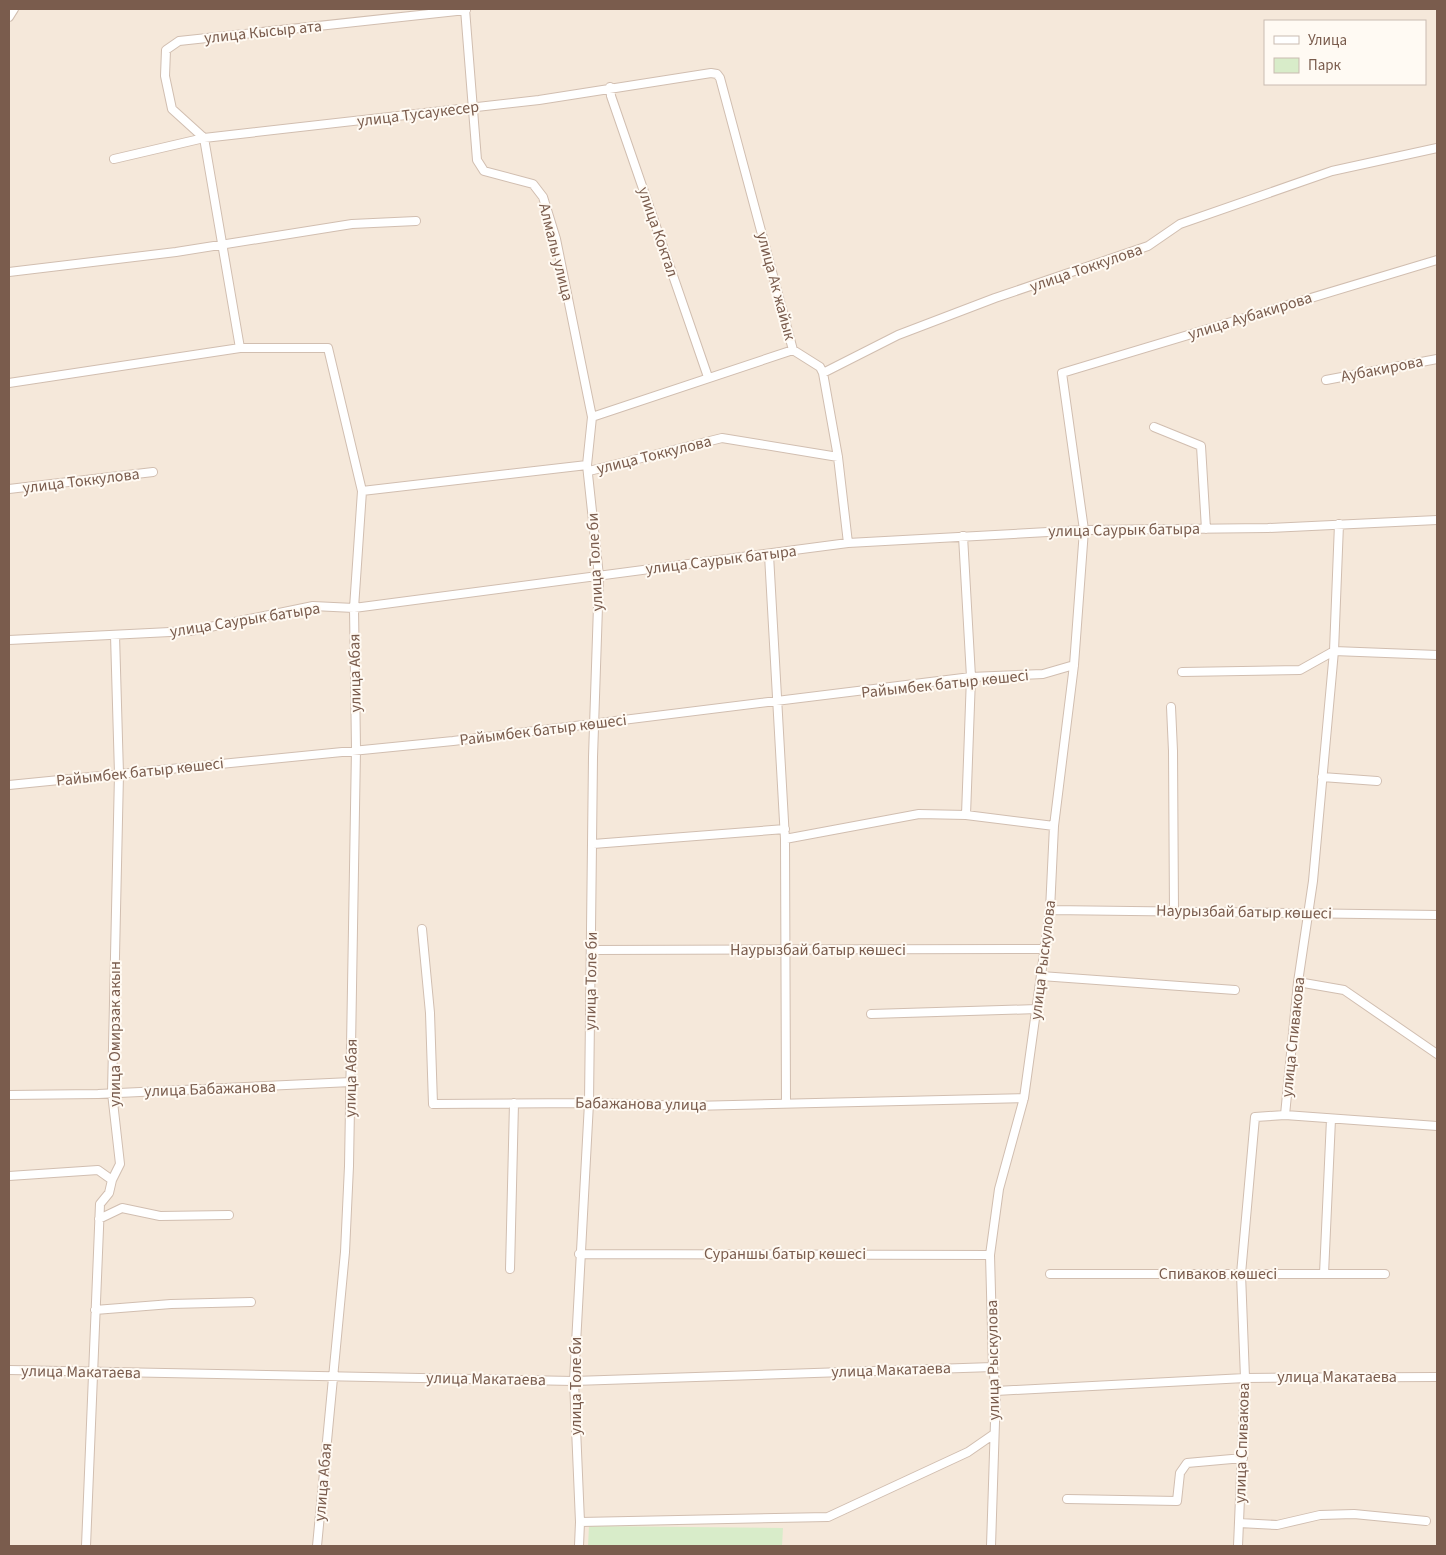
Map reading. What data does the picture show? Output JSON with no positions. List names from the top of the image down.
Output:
{
  "streets": {
    "street": [
      "улица Кысыр ата",
      "улица Тусаукесер",
      "улица Коктал",
      "Алмалы улица",
      "улица Токкулова",
      "улица Ак жайык",
      "улица Аубакирова",
      "Аубакирова",
      "улица Саурык батыра",
      "улица Толе би",
      "улица Абая",
      "Райымбек батыр көшесі",
      "Наурызбай батыр көшесі",
      "улица Рыскулова",
      "улица Омирзак акын",
      "улица Спивакова",
      "улица Бабажанова",
      "Бабажанова улица",
      "Сураншы батыр көшесі",
      "Спиваков көшесі",
      "улица Макатаева"
    ]
  },
  "crossings": [
    ["улица Кысыр ата", "улица Тусаукесер"],
    ["улица Кысыр ата", "Алмалы улица"],
    ["улица Тусаукесер", "улица Коктал"],
    ["улица Тусаукесер", "Алмалы улица"],
    ["улица Тусаукесер", "улица Ак жайык"],
    ["Алмалы улица", "улица Толе би"],
    ["улица Токкулова", "улица Ак жайык"],
    ["улица Токкулова", "улица Толе би"],
    ["улица Токкулова", "улица Абая"],
    ["улица Аубакирова", "улица Рыскулова"],
    ["улица Саурык батыра", "улица Толе би"],
    ["улица Саурык батыра", "улица Абая"],
    ["улица Саурык батыра", "улица Рыскулова"],
    ["улица Саурык батыра", "улица Омирзак акын"],
    ["улица Саурык батыра", "улица Спивакова"],
    ["улица Толе би", "Райымбек батыр көшесі"],
    ["улица Толе би", "Наурызбай батыр көшесі"],
    ["улица Толе би", "Бабажанова улица"],
    ["улица Толе би", "Сураншы батыр көшесі"],
    ["улица Толе би", "улица Макатаева"],
    ["улица Абая", "Райымбек батыр көшесі"],
    ["улица Абая", "улица Бабажанова"],
    ["улица Абая", "улица Макатаева"],
    ["Райымбек батыр көшесі", "улица Рыскулова"],
    ["Райымбек батыр көшесі", "улица Омирзак акын"],
    ["Наурызбай батыр көшесі", "улица Рыскулова"],
    ["Наурызбай батыр көшесі", "улица Спивакова"],
    ["улица Рыскулова", "Бабажанова улица"],
    ["улица Рыскулова", "Сураншы батыр көшесі"],
    ["улица Рыскулова", "улица Макатаева"],
    ["улица Омирзак акын", "улица Бабажанова"],
    ["улица Омирзак акын", "улица Макатаева"],
    ["улица Спивакова", "Спиваков көшесі"],
    ["улица Спивакова", "улица Макатаева"]
  ],
  "legend": ["Улица", "Парк"]
}
